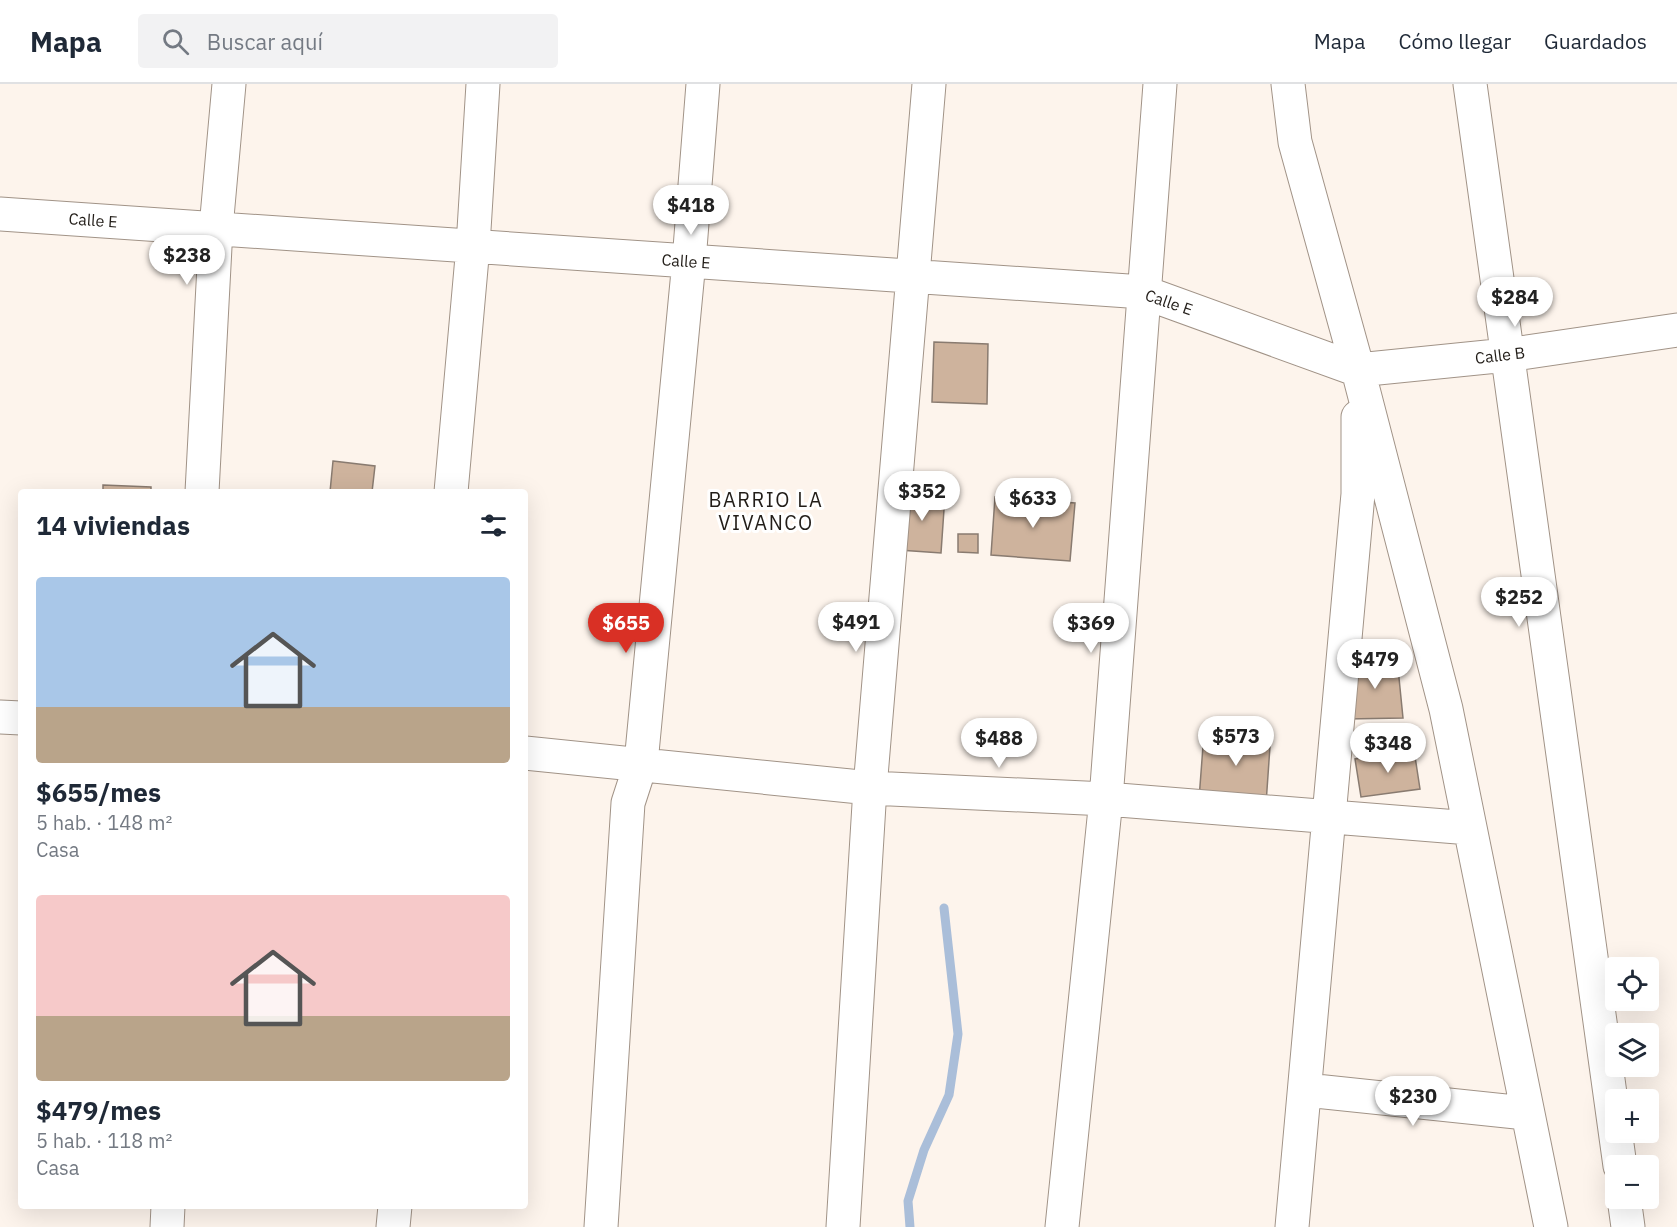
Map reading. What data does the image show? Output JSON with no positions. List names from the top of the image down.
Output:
{
  "streets": {
    "street": ["Calle E", "Calle B"]
  },
  "crossings": [
    ["Calle E", "Calle B"]
  ],
  "districts": ["BARRIO LA VIVANCO"],
  "page": {
    "header": "Mapa",
    "search": "Buscar aquí",
    "nav": ["Mapa", "Cómo llegar", "Guardados"],
    "price": [
      "$418",
      "$238",
      "$284",
      "$352",
      "$633",
      "$252",
      "$491",
      "$655",
      "$369",
      "$479",
      "$573",
      "$488",
      "$348",
      "$230"
    ],
    "heading": "14 viviendas",
    "list": [
      {
        "name": "$655/mes",
        "note": "5 hab. · 148 m² · Casa"
      },
      {
        "name": "$479/mes",
        "note": "5 hab. · 118 m² · Casa"
      }
    ],
    "map_buttons": ["+", "−"]
  }
}
